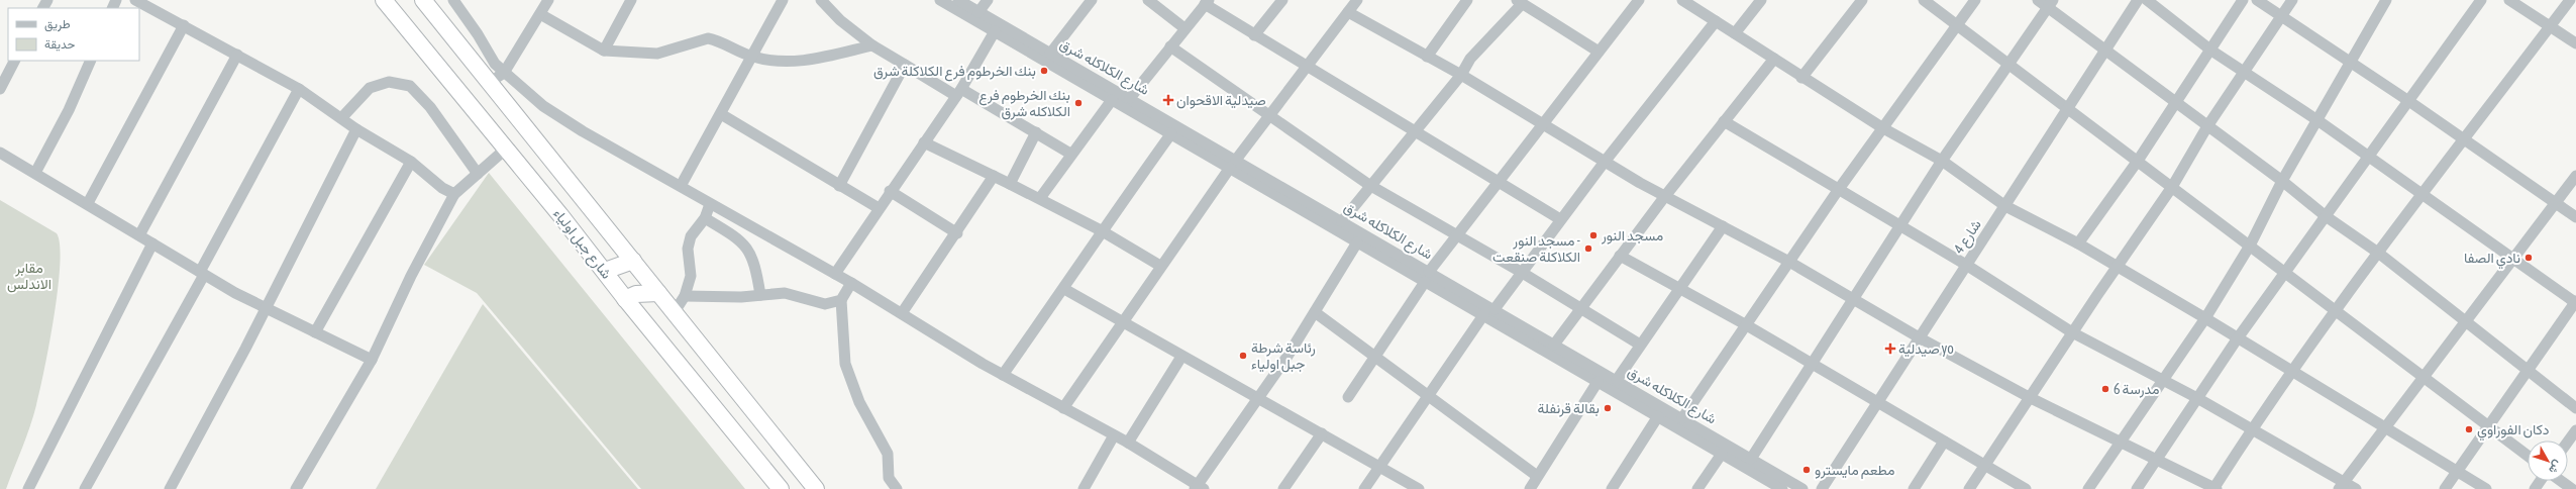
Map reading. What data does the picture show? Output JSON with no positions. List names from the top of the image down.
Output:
{
  "streets": {
    "highway": ["شارع جبل اولياء"],
    "street": ["شارع الكلاكله شرق", "شارع 4"]
  },
  "parks": ["مقابر الاندلس"],
  "places": {
    "other": [
      "بنك الخرطوم فرع الكلاكلة شرق",
      "بنك الخرطوم فرع الكلاكله شرق",
      "مسجد النور",
      "مسجد النور - الكلاكلة صنقعت",
      "نادي الصفا",
      "رئاسة شرطة جبل اولياء",
      "مدرسة 6",
      "بقالة قرنفلة",
      "دكان الفوراوي",
      "مطعم مايسترو"
    ],
    "health": ["صيدلية الاقحوان", "صيدلية yo"]
  },
  "legend": ["طريق", "حديقة"],
  "north": "bottom right"
}
